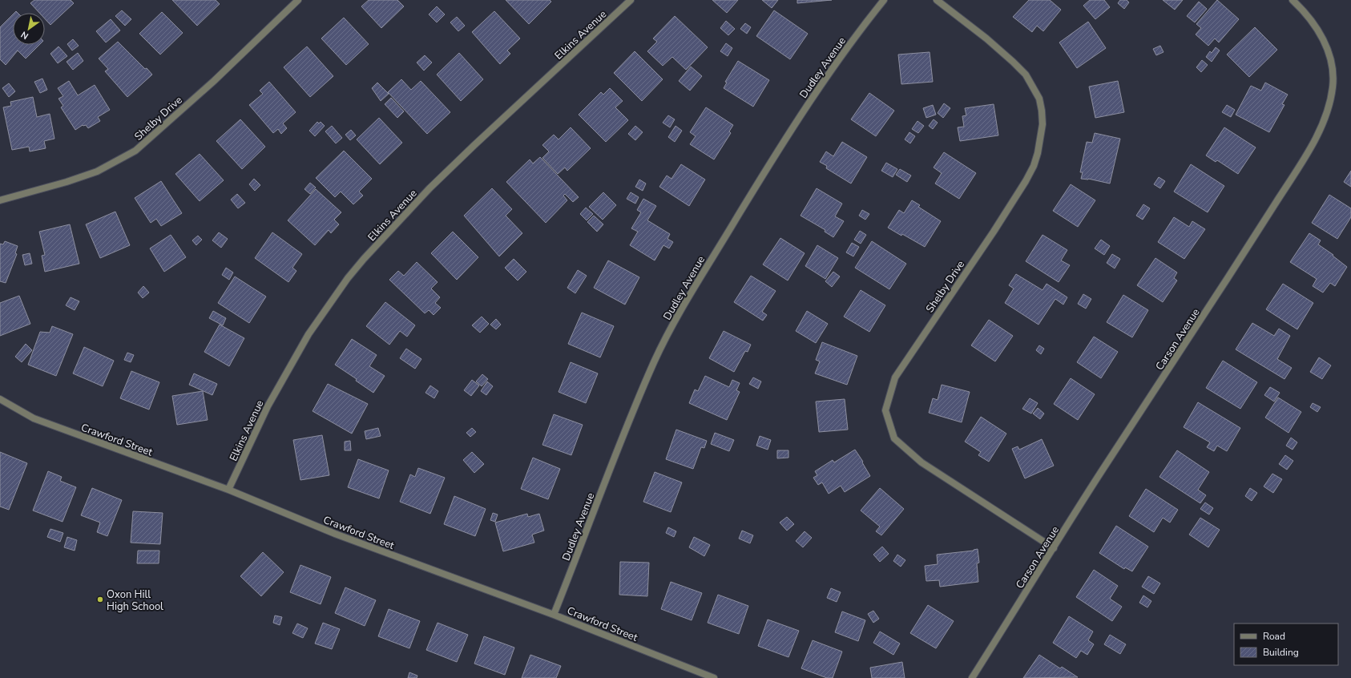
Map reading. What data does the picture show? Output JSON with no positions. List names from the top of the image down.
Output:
{
  "streets": {
    "street": [
      "Elkins Avenue",
      "Dudley Avenue",
      "Shelby Drive",
      "Carson Avenue",
      "Crawford Street"
    ]
  },
  "crossings": [
    ["Elkins Avenue", "Crawford Street"],
    ["Dudley Avenue", "Crawford Street"],
    ["Shelby Drive", "Carson Avenue"]
  ],
  "places": ["Oxon Hill High School"],
  "legend": ["Road", "Building"],
  "north": "bottom left"
}
